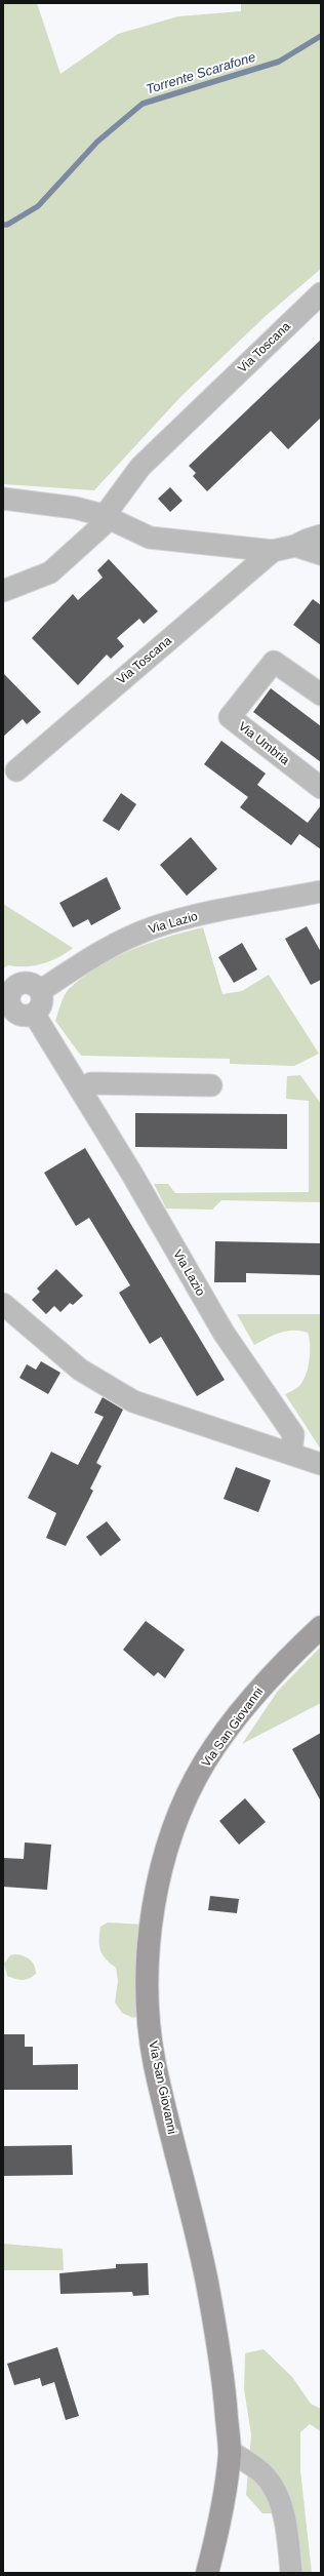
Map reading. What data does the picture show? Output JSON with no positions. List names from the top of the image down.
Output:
{
  "streets": {
    "main road": ["Via San Giovanni"],
    "street": ["Via Toscana", "Via Umbria", "Via Lazio"]
  },
  "water": ["Torrente Scarafone"]
}
